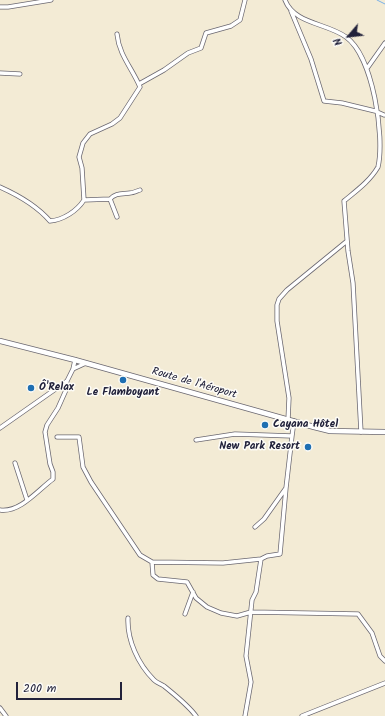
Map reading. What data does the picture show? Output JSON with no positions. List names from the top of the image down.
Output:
{
  "streets": {
    "main road": ["Route de l'Aéroport"]
  },
  "places": [
    "Le Flamboyant",
    "Ô'Relax",
    "Cayana Hôtel",
    "New Park Resort"
  ],
  "scale_bar": "200 m",
  "north": "bottom left"
}
